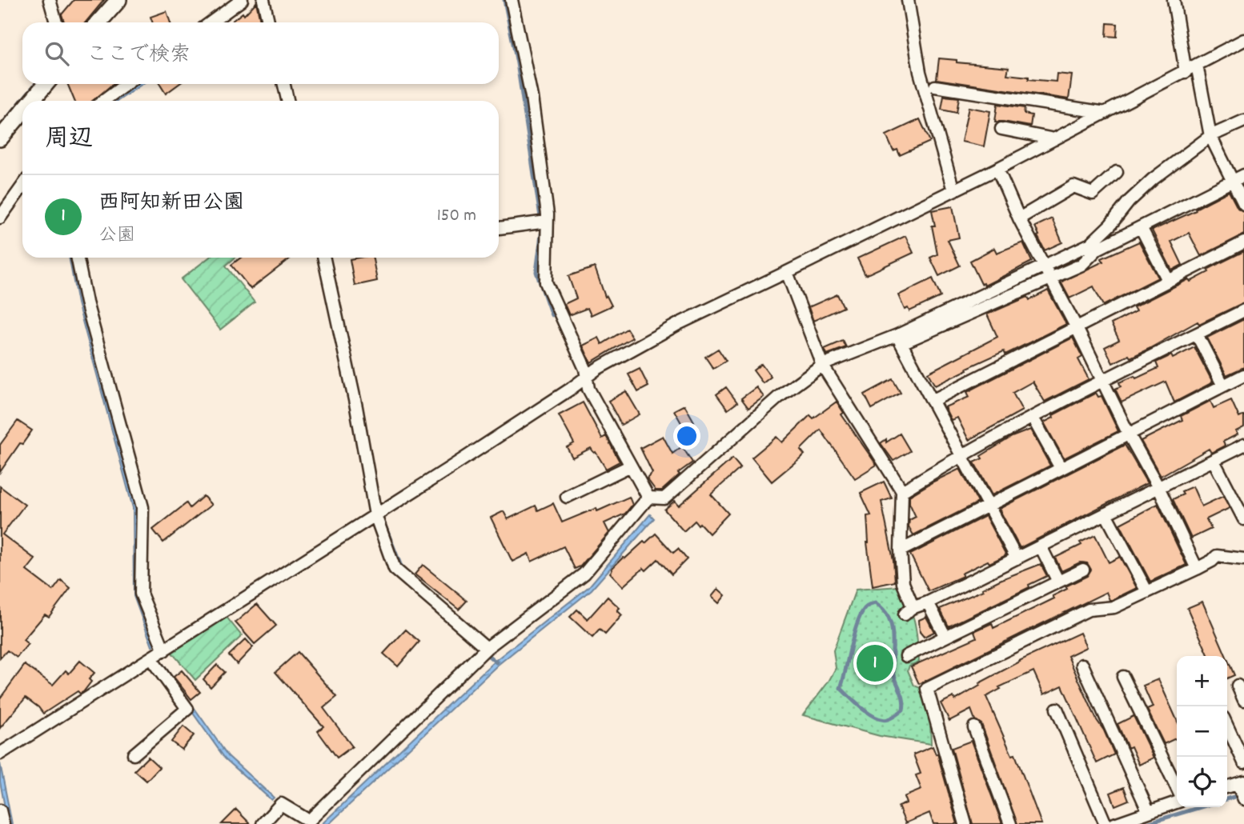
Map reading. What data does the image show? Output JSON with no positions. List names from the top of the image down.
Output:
{
  "page": {
    "search": "ここで検索",
    "heading": "周辺",
    "list": [
      {
        "mark": "1",
        "name": "西阿知新田公園",
        "note": "公園",
        "value": "150 m"
      }
    ],
    "pins": "1",
    "map_buttons": ["+", "−"]
  }
}
